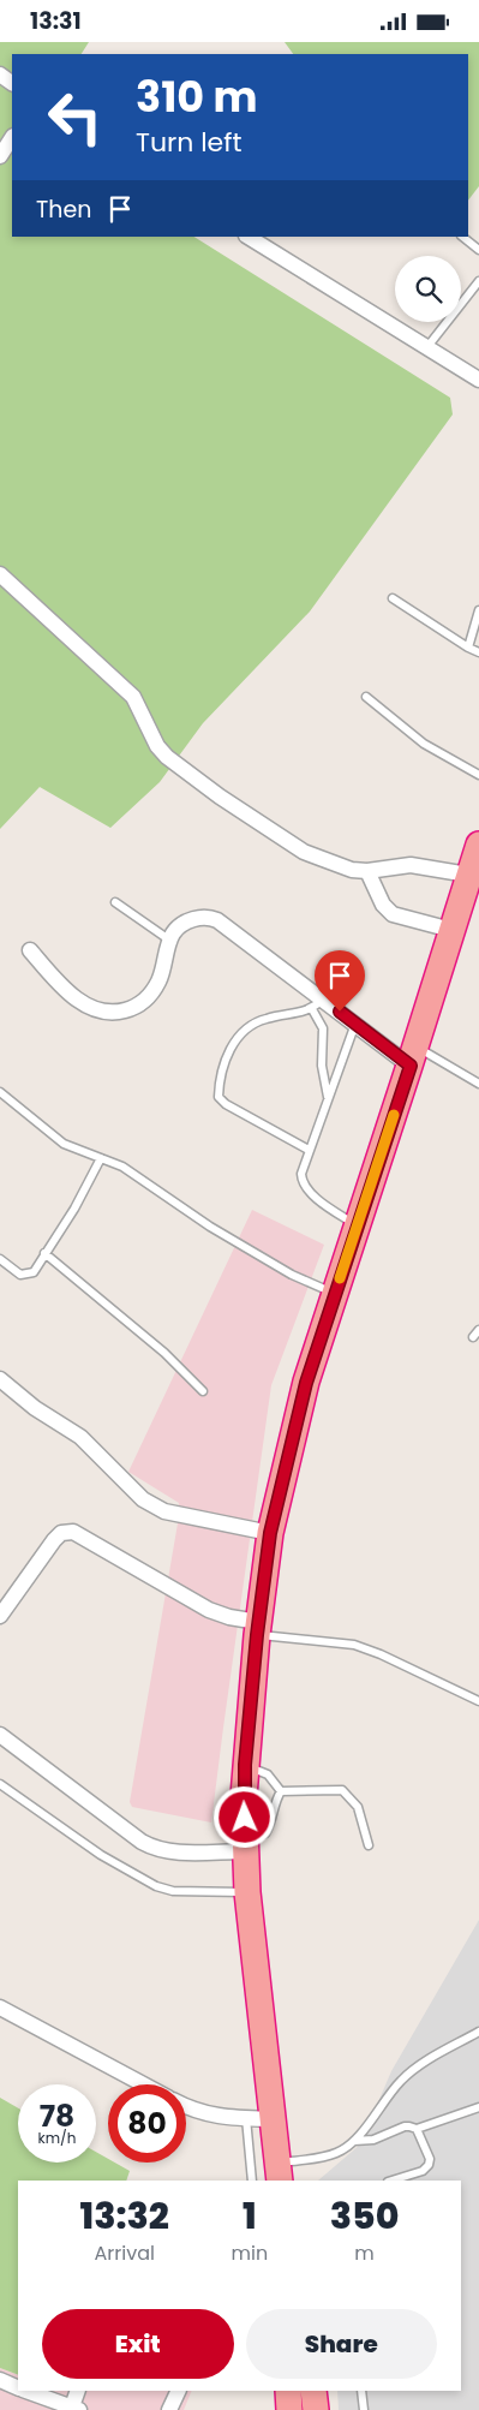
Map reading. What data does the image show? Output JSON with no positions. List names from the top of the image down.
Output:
{
  "page": {
    "status": "13:31",
    "turn": ["310 m", "Turn left"],
    "then": "Then",
    "speed": "78 km/h",
    "limit": "80",
    "eta": [
      "13:32",
      "Arrival",
      "1",
      "min",
      "350",
      "m"
    ],
    "buttons": ["Exit", "Share"]
  }
}
